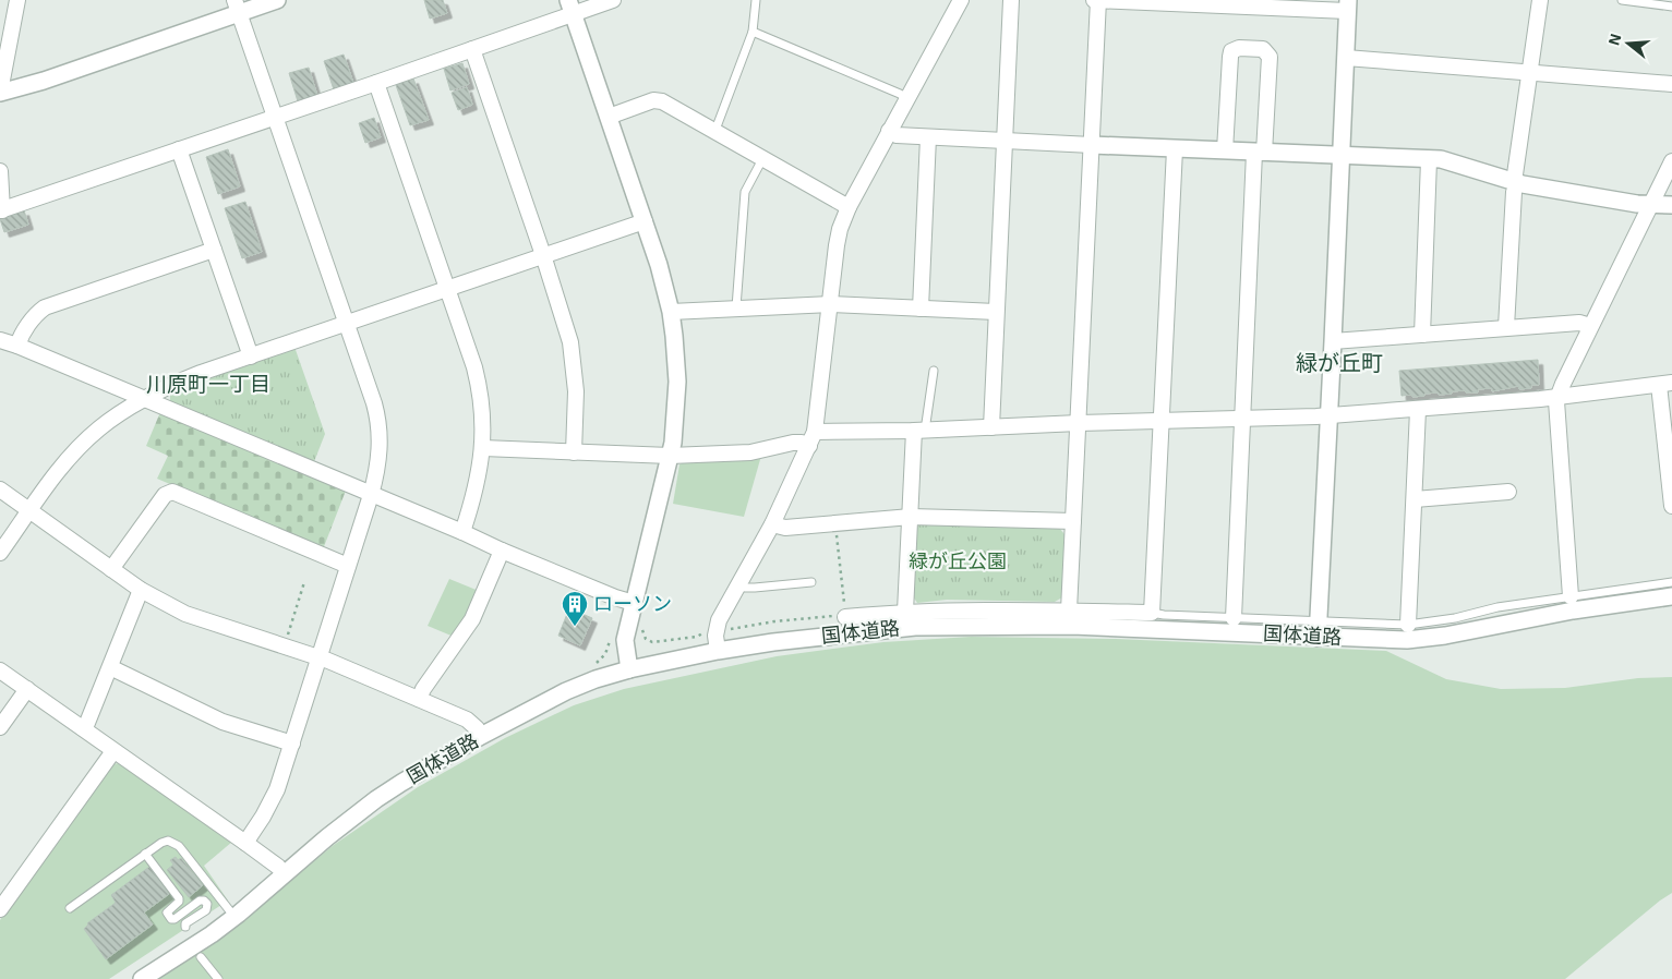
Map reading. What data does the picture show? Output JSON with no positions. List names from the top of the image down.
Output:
{
  "streets": {
    "street": ["国体道路"]
  },
  "districts": ["緑が丘町", "川原町一丁目"],
  "parks": ["緑が丘公園"],
  "places": {
    "building": ["ローソン"]
  },
  "north": "left"
}
